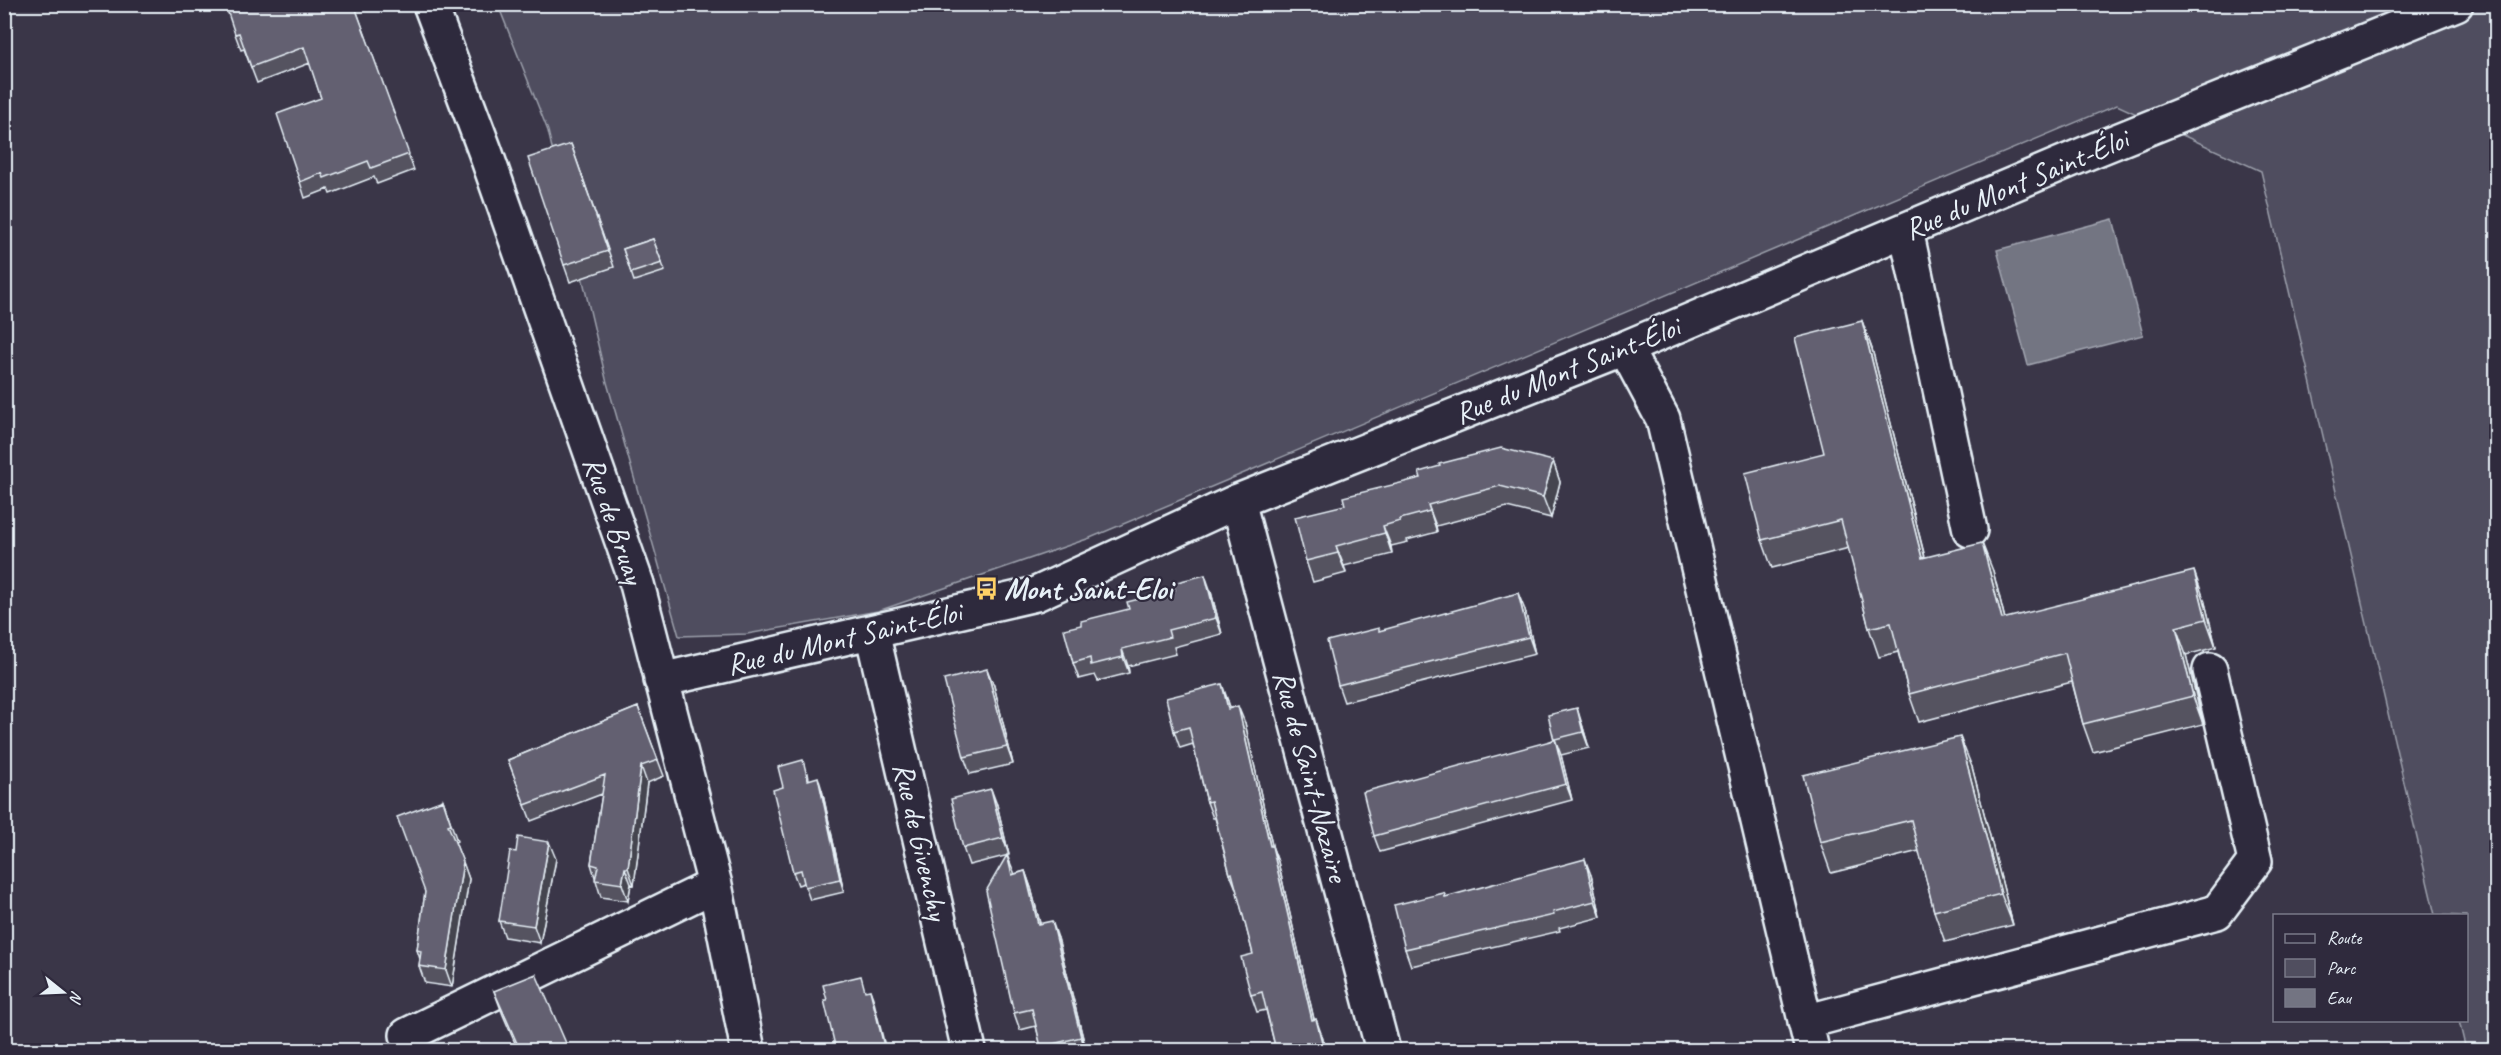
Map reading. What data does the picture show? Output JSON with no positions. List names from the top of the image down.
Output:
{
  "streets": {
    "street": [
      "Rue du Mont Saint-Éloi",
      "Rue de Bruay",
      "Rue de Saint-Nazaire",
      "Rue de Givenchy"
    ]
  },
  "crossings": [
    ["Rue du Mont Saint-Éloi", "Rue de Bruay"],
    ["Rue du Mont Saint-Éloi", "Rue de Saint-Nazaire"],
    ["Rue du Mont Saint-Éloi", "Rue de Givenchy"]
  ],
  "places": {
    "bus stop": ["Mont Saint-Eloi"]
  },
  "legend": ["Route", "Parc", "Eau"],
  "north": "right"
}
